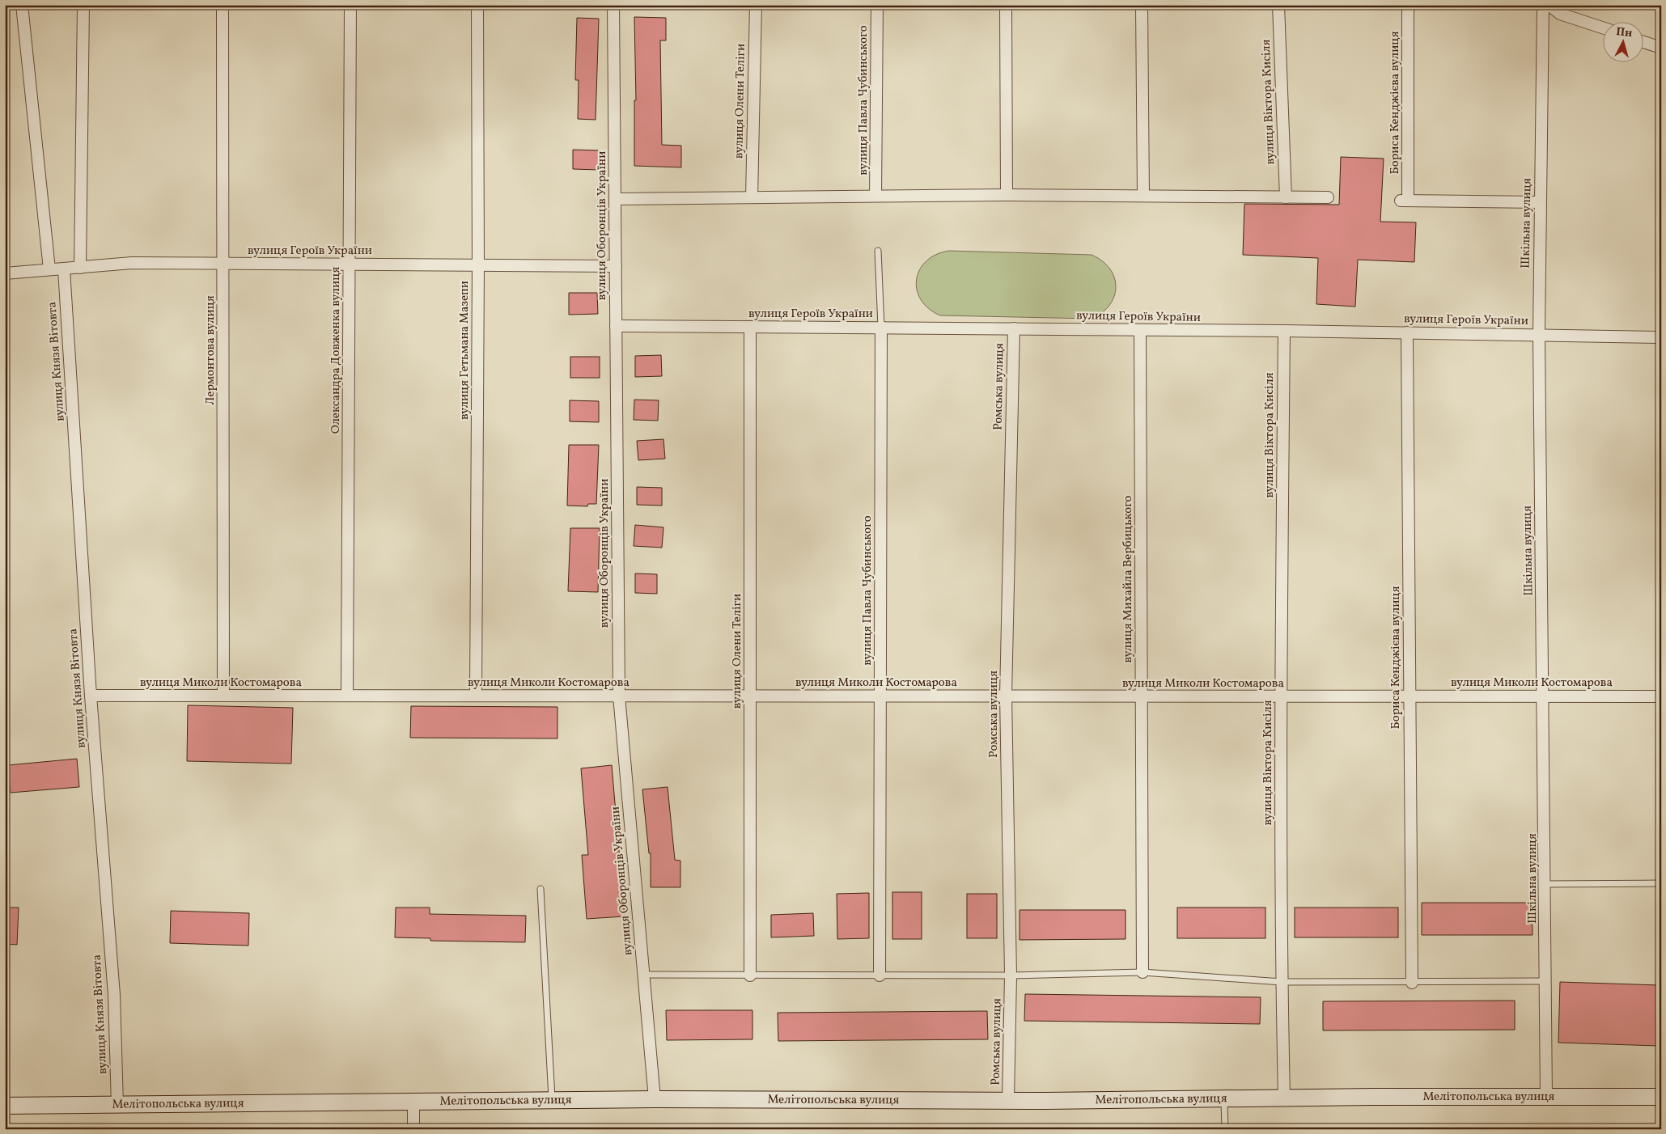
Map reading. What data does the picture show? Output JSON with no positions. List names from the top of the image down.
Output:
{
  "streets": {
    "main road": ["Мелітопольська вулиця"],
    "street": [
      "вулиця Павла Чубинського",
      "вулиця Олени Теліги",
      "вулиця Віктора Кисіля",
      "Бориса Кенджієва вулиця",
      "Шкільна вулиця",
      "вулиця Оборонців України",
      "вулиця Героїв України",
      "Лермонтова вулиця",
      "Олександра Довженка вулиця",
      "вулиця Гетьмана Мазепи",
      "вулиця Князя Вітовта",
      "Ромська вулиця",
      "вулиця Михайла Вербицького",
      "вулиця Миколи Костомарова"
    ]
  },
  "crossings": [
    ["вулиця Павла Чубинського", "вулиця Героїв України"],
    ["вулиця Павла Чубинського", "вулиця Миколи Костомарова"],
    ["вулиця Олени Теліги", "вулиця Героїв України"],
    ["вулиця Олени Теліги", "вулиця Миколи Костомарова"],
    ["вулиця Віктора Кисіля", "вулиця Героїв України"],
    ["вулиця Віктора Кисіля", "вулиця Миколи Костомарова"],
    ["вулиця Віктора Кисіля", "Мелітопольська вулиця"],
    ["Бориса Кенджієва вулиця", "Шкільна вулиця"],
    ["Бориса Кенджієва вулиця", "вулиця Героїв України"],
    ["Бориса Кенджієва вулиця", "вулиця Миколи Костомарова"],
    ["Шкільна вулиця", "вулиця Героїв України"],
    ["Шкільна вулиця", "вулиця Миколи Костомарова"],
    ["Шкільна вулиця", "Мелітопольська вулиця"],
    ["вулиця Оборонців України", "вулиця Героїв України"],
    ["вулиця Оборонців України", "вулиця Миколи Костомарова"],
    ["вулиця Оборонців України", "Мелітопольська вулиця"],
    ["вулиця Героїв України", "Лермонтова вулиця"],
    ["вулиця Героїв України", "Олександра Довженка вулиця"],
    ["вулиця Героїв України", "вулиця Гетьмана Мазепи"],
    ["вулиця Героїв України", "вулиця Князя Вітовта"],
    ["вулиця Героїв України", "Ромська вулиця"],
    ["вулиця Героїв України", "вулиця Михайла Вербицького"],
    ["Лермонтова вулиця", "вулиця Миколи Костомарова"],
    ["Олександра Довженка вулиця", "вулиця Миколи Костомарова"],
    ["вулиця Гетьмана Мазепи", "вулиця Миколи Костомарова"],
    ["вулиця Князя Вітовта", "вулиця Миколи Костомарова"],
    ["вулиця Князя Вітовта", "Мелітопольська вулиця"],
    ["Ромська вулиця", "вулиця Миколи Костомарова"],
    ["Ромська вулиця", "Мелітопольська вулиця"],
    ["вулиця Михайла Вербицького", "вулиця Миколи Костомарова"]
  ],
  "north": "top"
}
